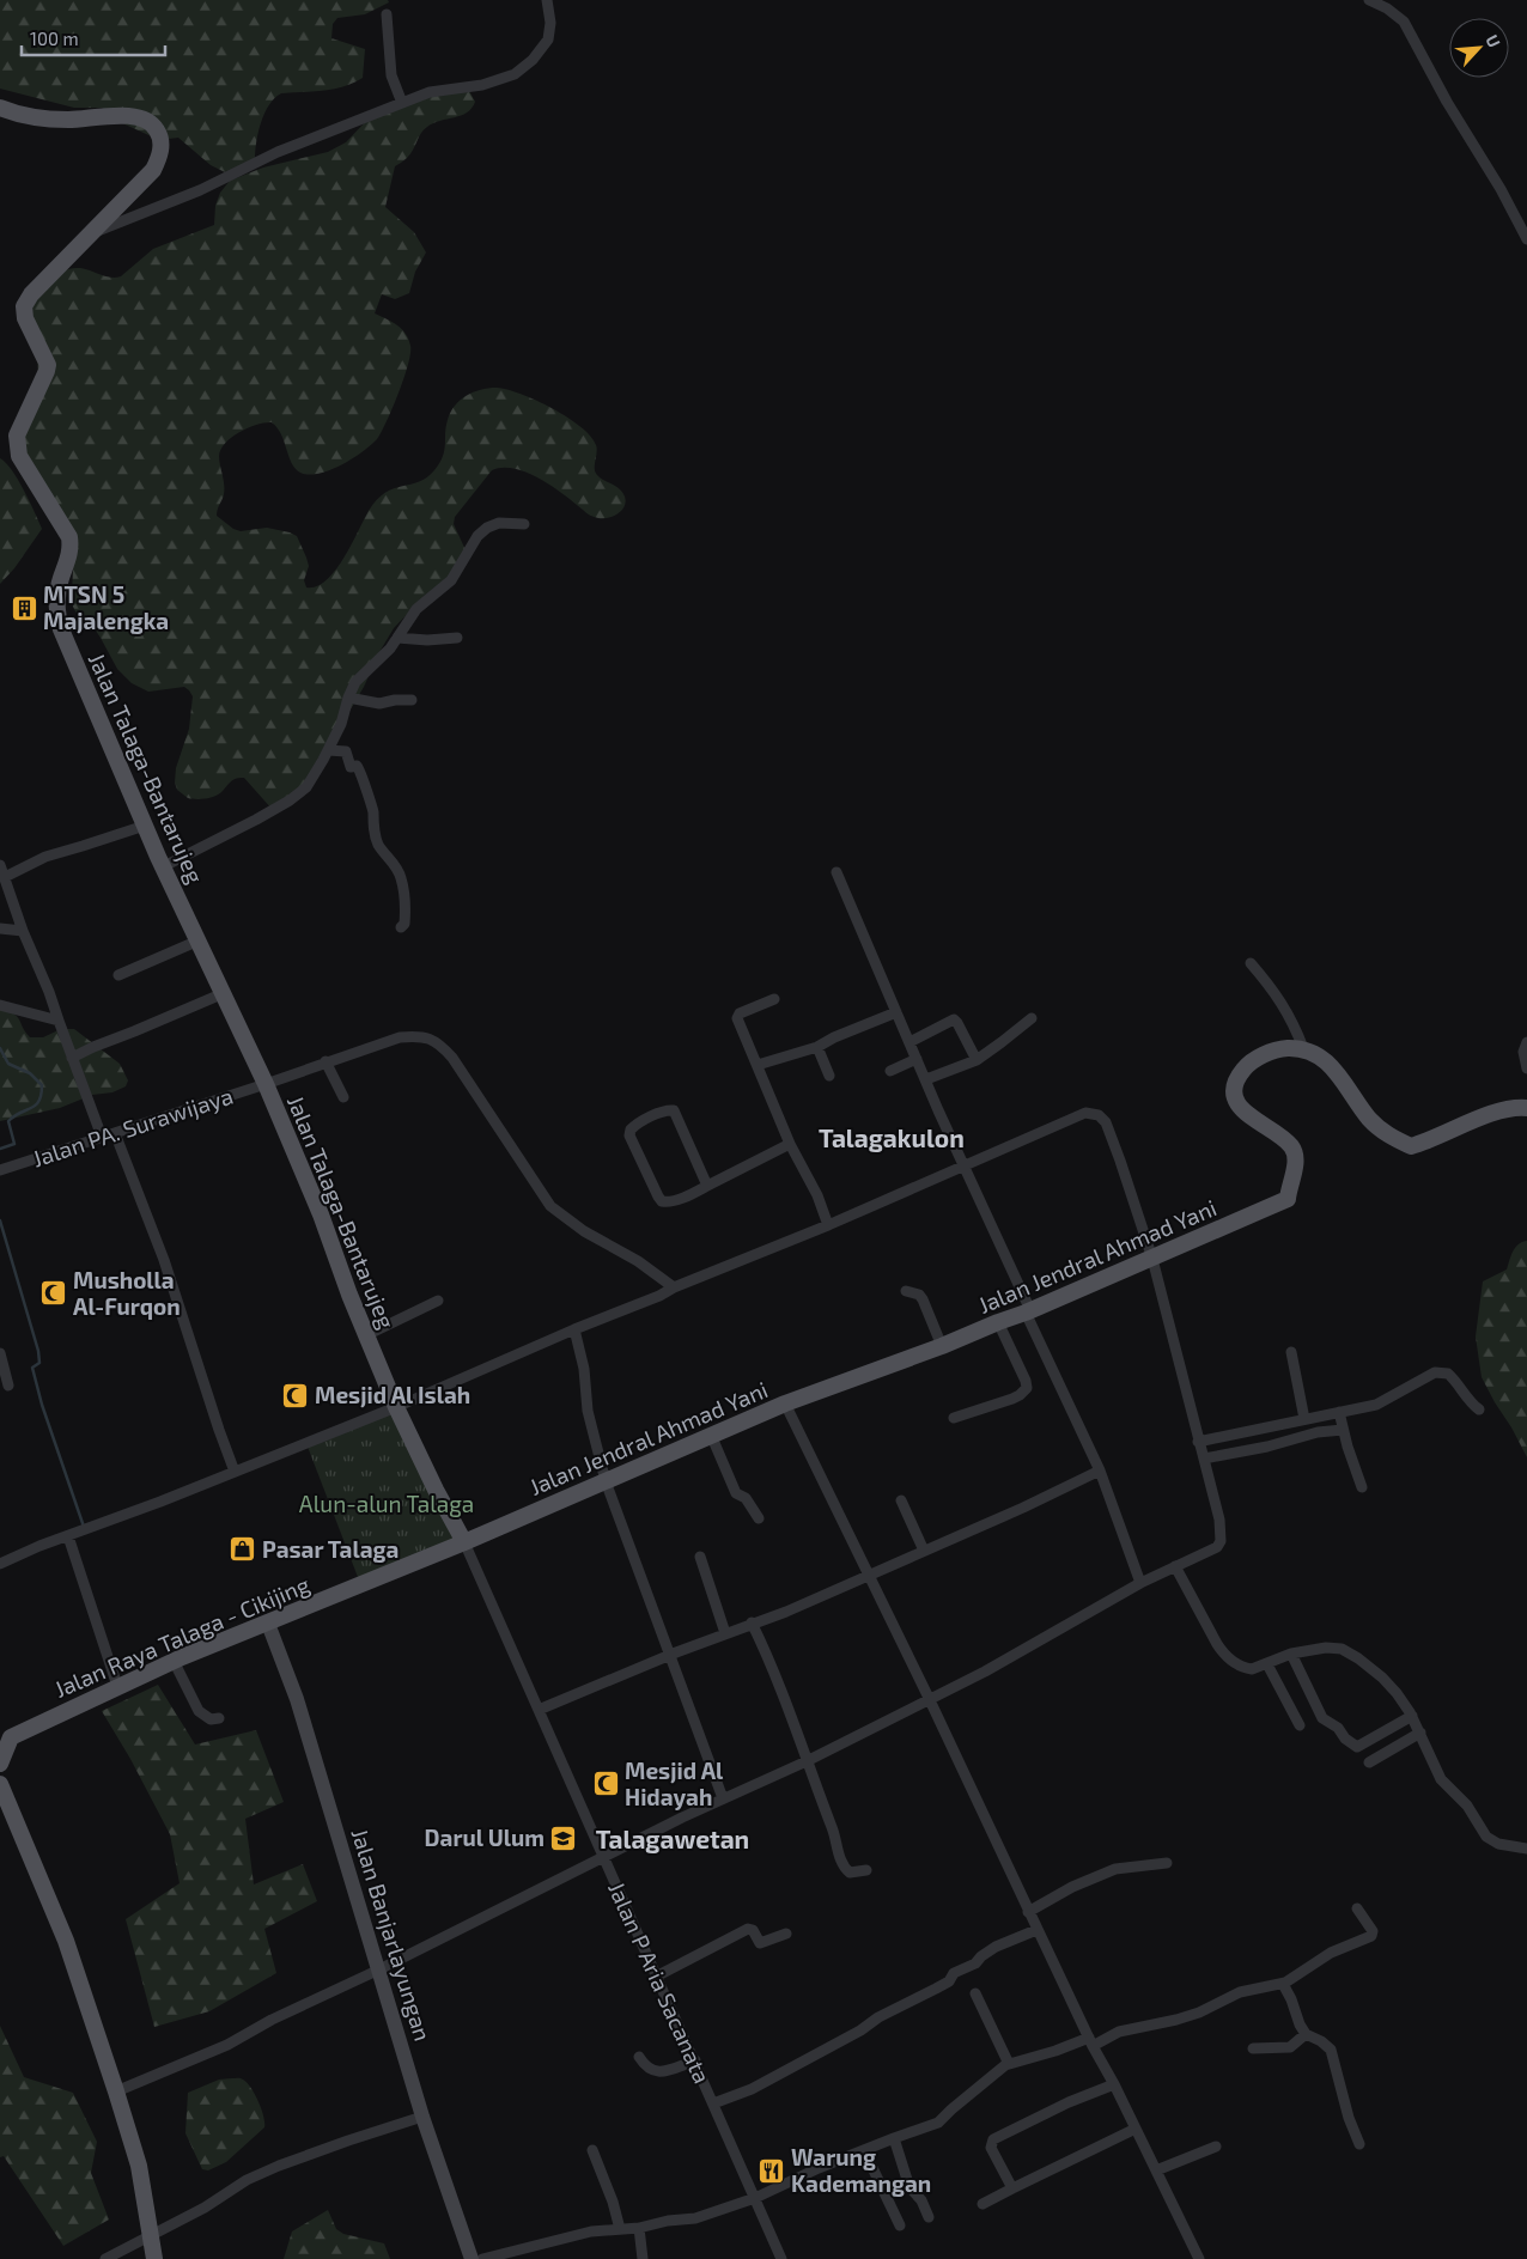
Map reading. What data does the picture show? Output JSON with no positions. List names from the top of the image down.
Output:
{
  "streets": {
    "main road": ["Jalan Talaga-Bantarujeg", "Jalan Jendral Ahmad Yani", "Jalan Raya Talaga - Cikijing"],
    "street": ["Jalan PA. Surawijaya", "Jalan Banjarlayungan", "Jalan P Aria Sacanata"]
  },
  "crossings": [
    ["Jalan Talaga-Bantarujeg", "Jalan PA. Surawijaya"],
    ["Jalan Talaga-Bantarujeg", "Jalan Jendral Ahmad Yani"],
    ["Jalan Talaga-Bantarujeg", "Jalan Raya Talaga - Cikijing"],
    ["Jalan Talaga-Bantarujeg", "Jalan P Aria Sacanata"],
    ["Jalan Jendral Ahmad Yani", "Jalan Raya Talaga - Cikijing"],
    ["Jalan Jendral Ahmad Yani", "Jalan P Aria Sacanata"],
    ["Jalan Raya Talaga - Cikijing", "Jalan Banjarlayungan"],
    ["Jalan Raya Talaga - Cikijing", "Jalan P Aria Sacanata"]
  ],
  "districts": ["Talagakulon", "Talagawetan"],
  "parks": ["Alun-alun Talaga"],
  "places": {
    "building": ["MTSN 5 Majalengka"],
    "mosque": ["Musholla Al-Furqon", "Mesjid Al Islah", "Mesjid Al Hidayah"],
    "shop": ["Pasar Talaga"],
    "school or university": ["Darul Ulum"],
    "restaurant": ["Warung Kademangan"]
  },
  "scale_bar": "100 m",
  "north": "top right"
}
